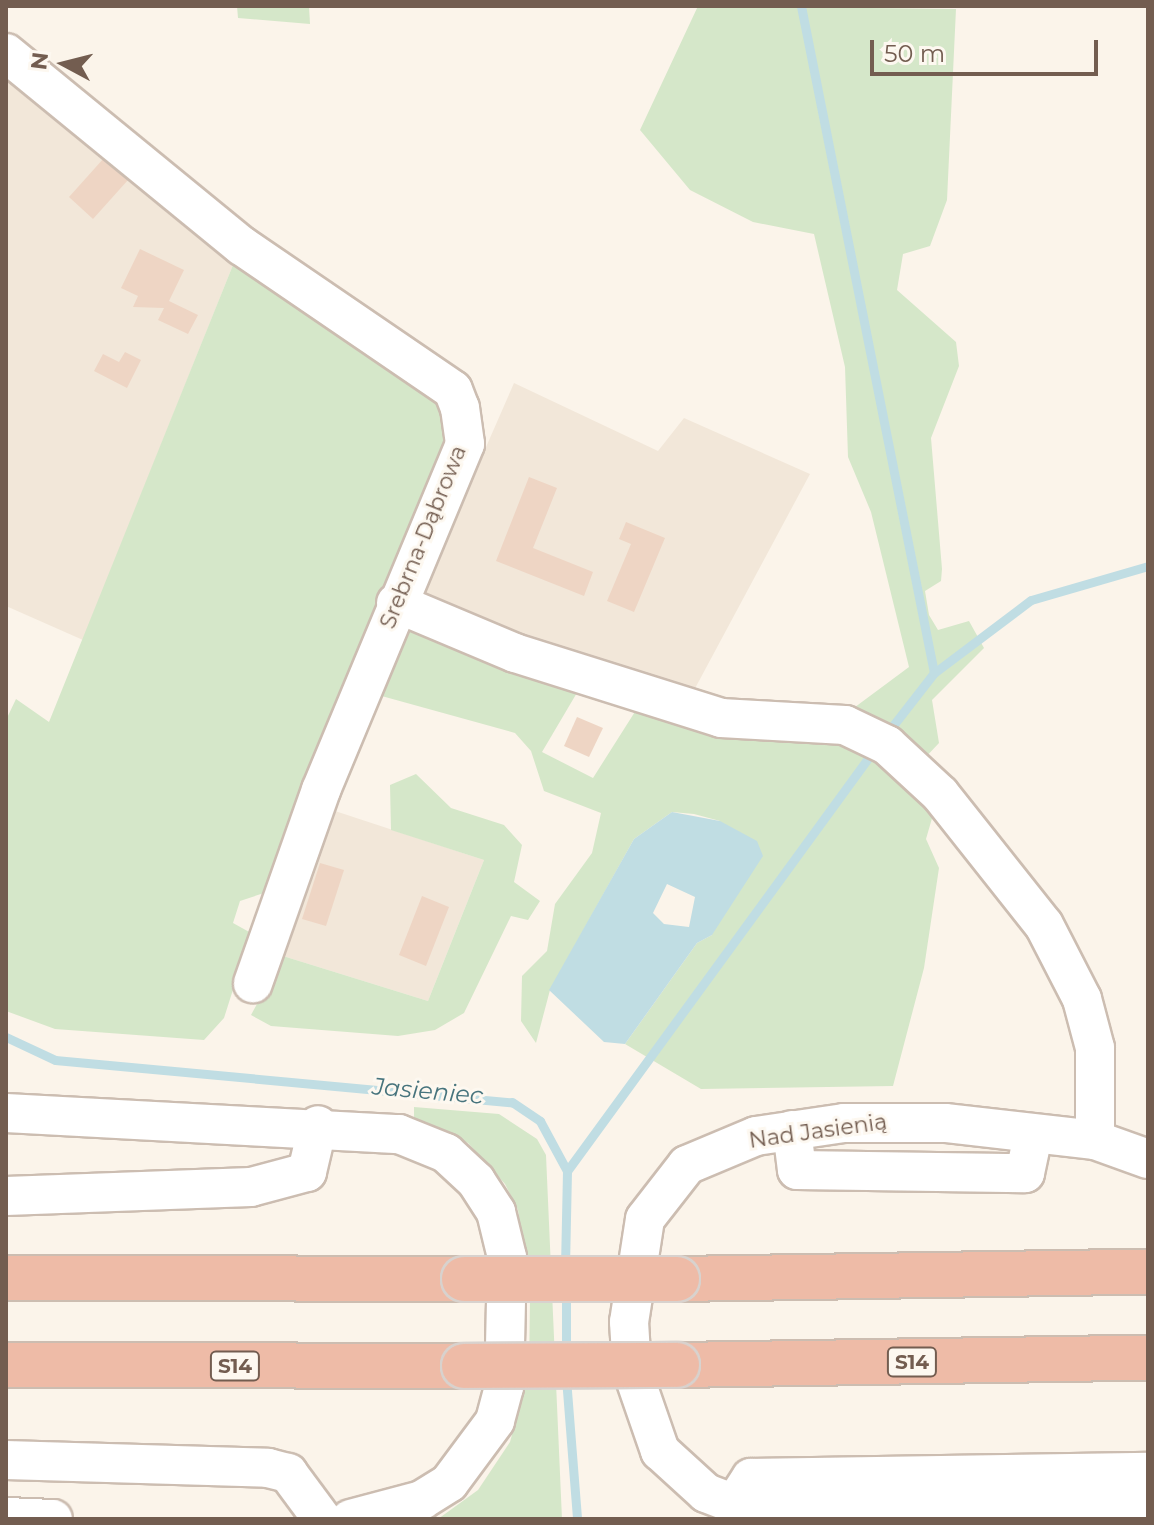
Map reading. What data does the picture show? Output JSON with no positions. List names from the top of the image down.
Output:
{
  "streets": {
    "highway": ["S14"],
    "street": ["Srebrna-Dąbrowa", "Nad Jasienią"]
  },
  "water": ["Jasieniec"],
  "scale_bar": "50 m",
  "north": "left"
}
